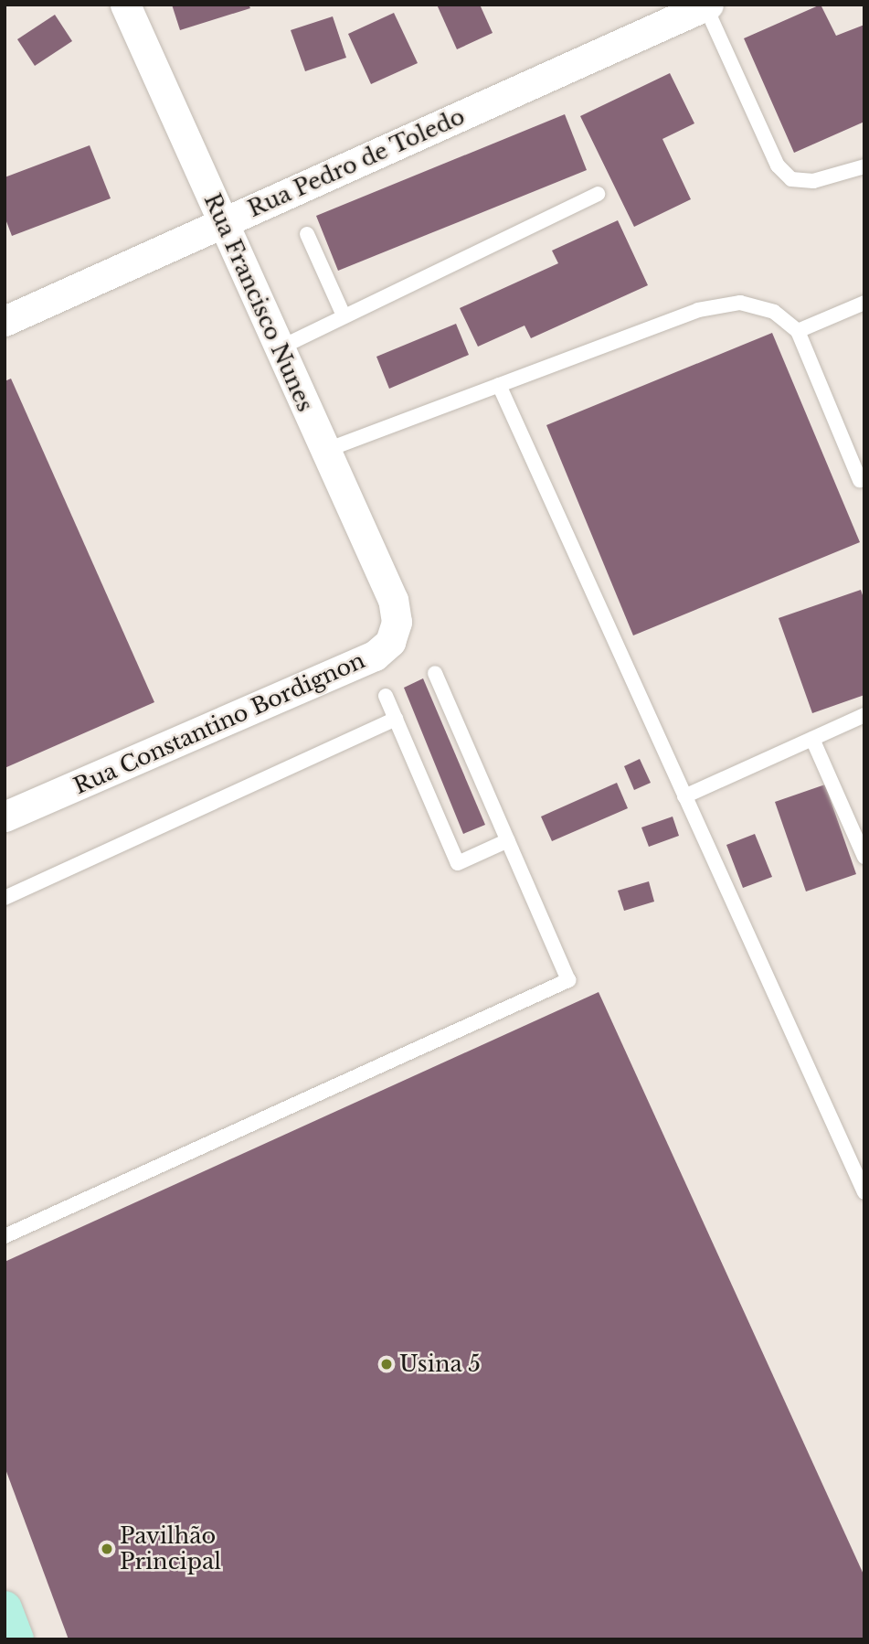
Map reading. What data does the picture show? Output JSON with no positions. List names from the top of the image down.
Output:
{
  "streets": {
    "street": ["Rua Pedro de Toledo", "Rua Francisco Nunes", "Rua Constantino Bordignon"]
  },
  "crossings": [
    ["Rua Pedro de Toledo", "Rua Francisco Nunes"],
    ["Rua Francisco Nunes", "Rua Constantino Bordignon"]
  ],
  "places": ["Usina 5", "Pavilhão Principal"]
}
